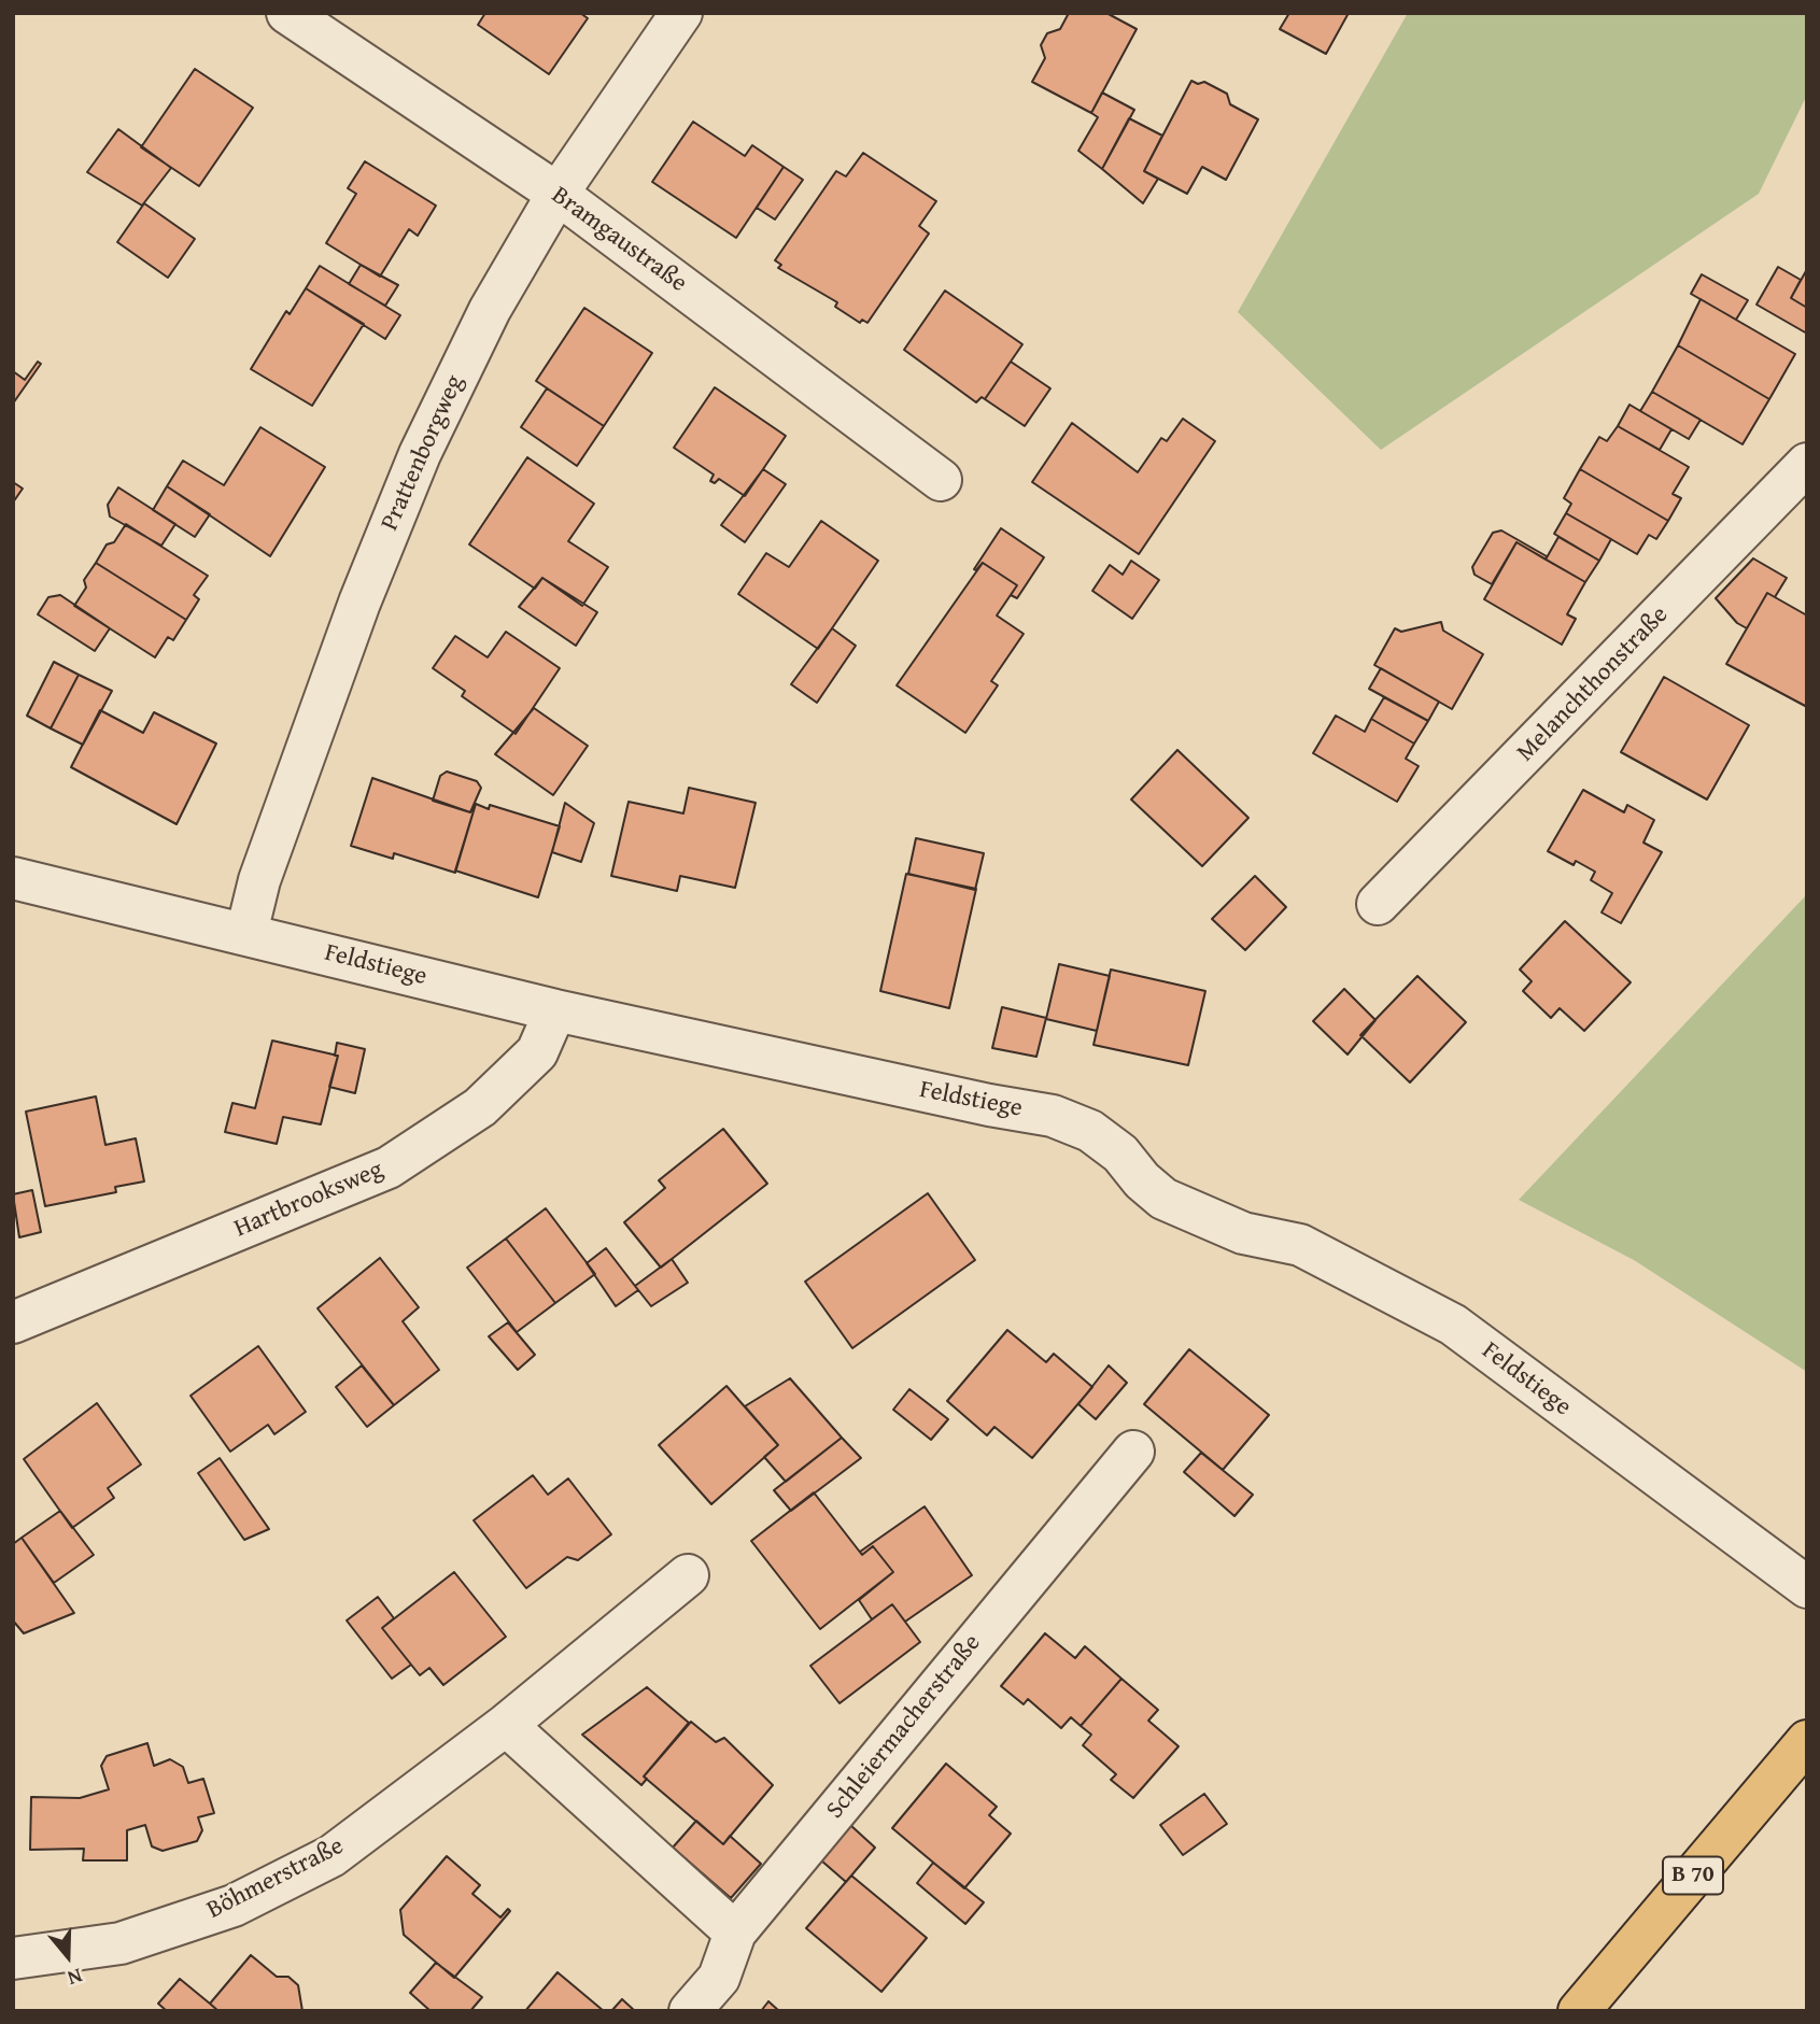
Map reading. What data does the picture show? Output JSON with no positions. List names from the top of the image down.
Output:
{
  "streets": {
    "main road": ["B 70"],
    "street": [
      "Bramgaustraße",
      "Prattenborgweg",
      "Melanchthonstraße",
      "Feldstiege",
      "Hartbrooksweg",
      "Schleiermacherstraße",
      "Böhmerstraße"
    ]
  },
  "crossings": [
    ["Bramgaustraße", "Prattenborgweg"],
    ["Prattenborgweg", "Feldstiege"],
    ["Feldstiege", "Hartbrooksweg"]
  ],
  "north": "bottom"
}
